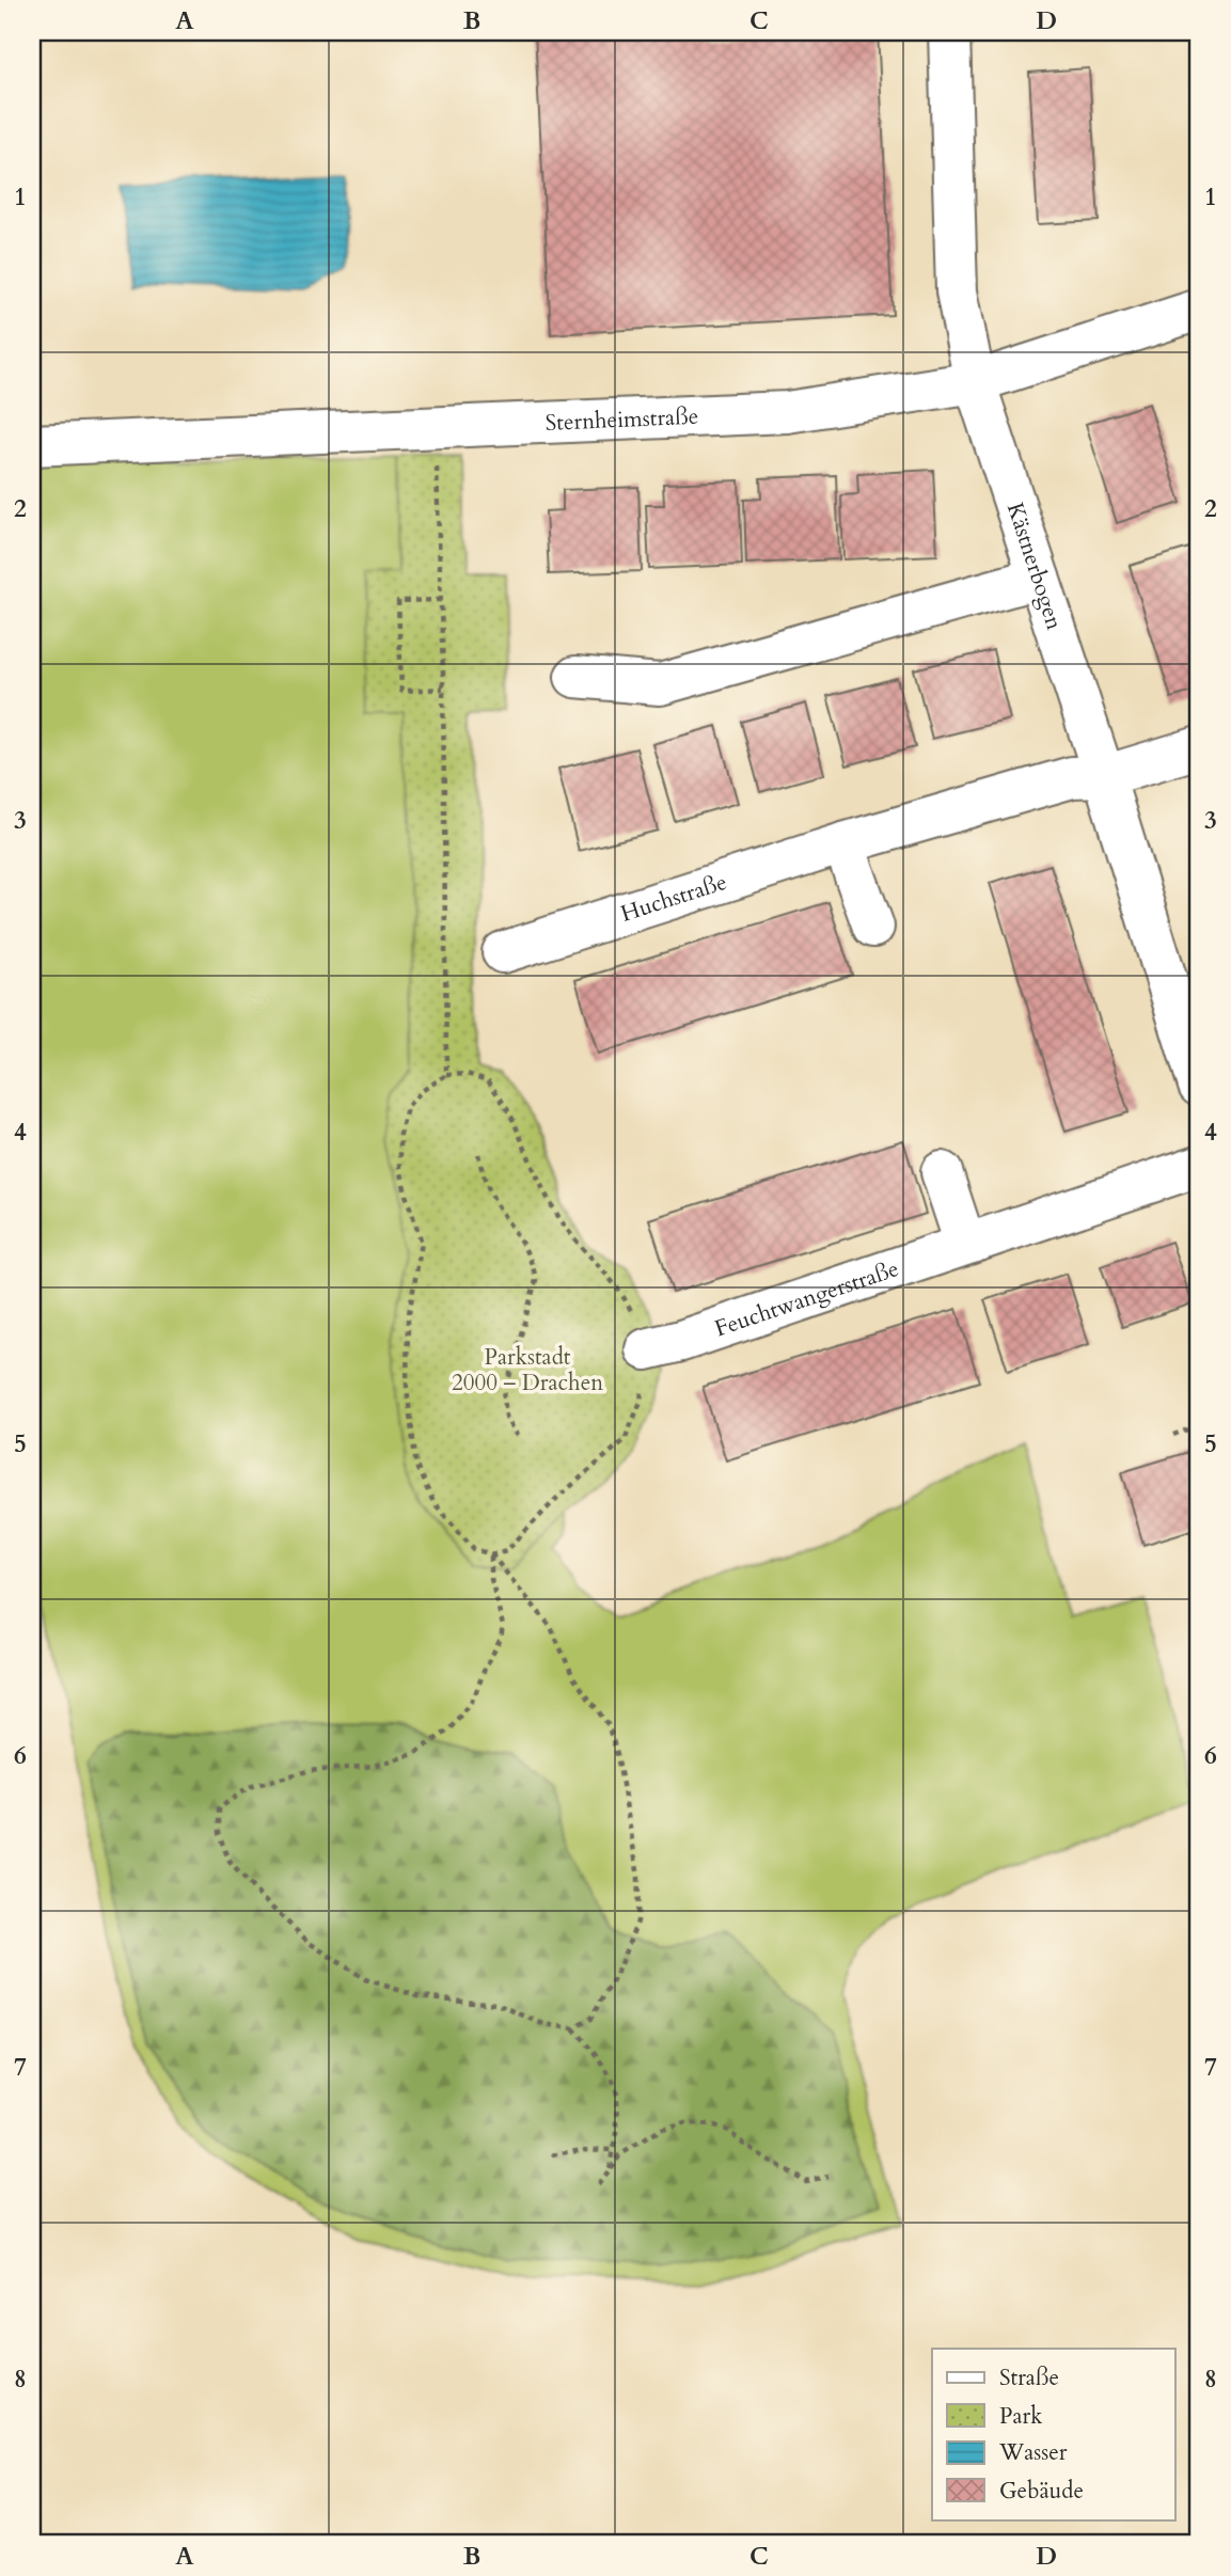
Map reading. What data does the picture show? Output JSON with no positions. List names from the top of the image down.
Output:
{
  "streets": {
    "street": [
      "Sternheimstraße",
      "Kästnerbogen",
      "Huchstraße",
      "Feuchtwangerstraße"
    ]
  },
  "crossings": [
    ["Sternheimstraße", "Kästnerbogen"],
    ["Kästnerbogen", "Huchstraße"]
  ],
  "parks": ["Parkstadt 2000 – Drachen"],
  "legend": [
    "Straße",
    "Park",
    "Wasser",
    "Gebäude"
  ],
  "grid": {
    "columns": [
      "A",
      "B",
      "C",
      "D"
    ],
    "rows": [
      "1",
      "2",
      "3",
      "4",
      "5",
      "6",
      "7",
      "8"
    ]
  }
}
